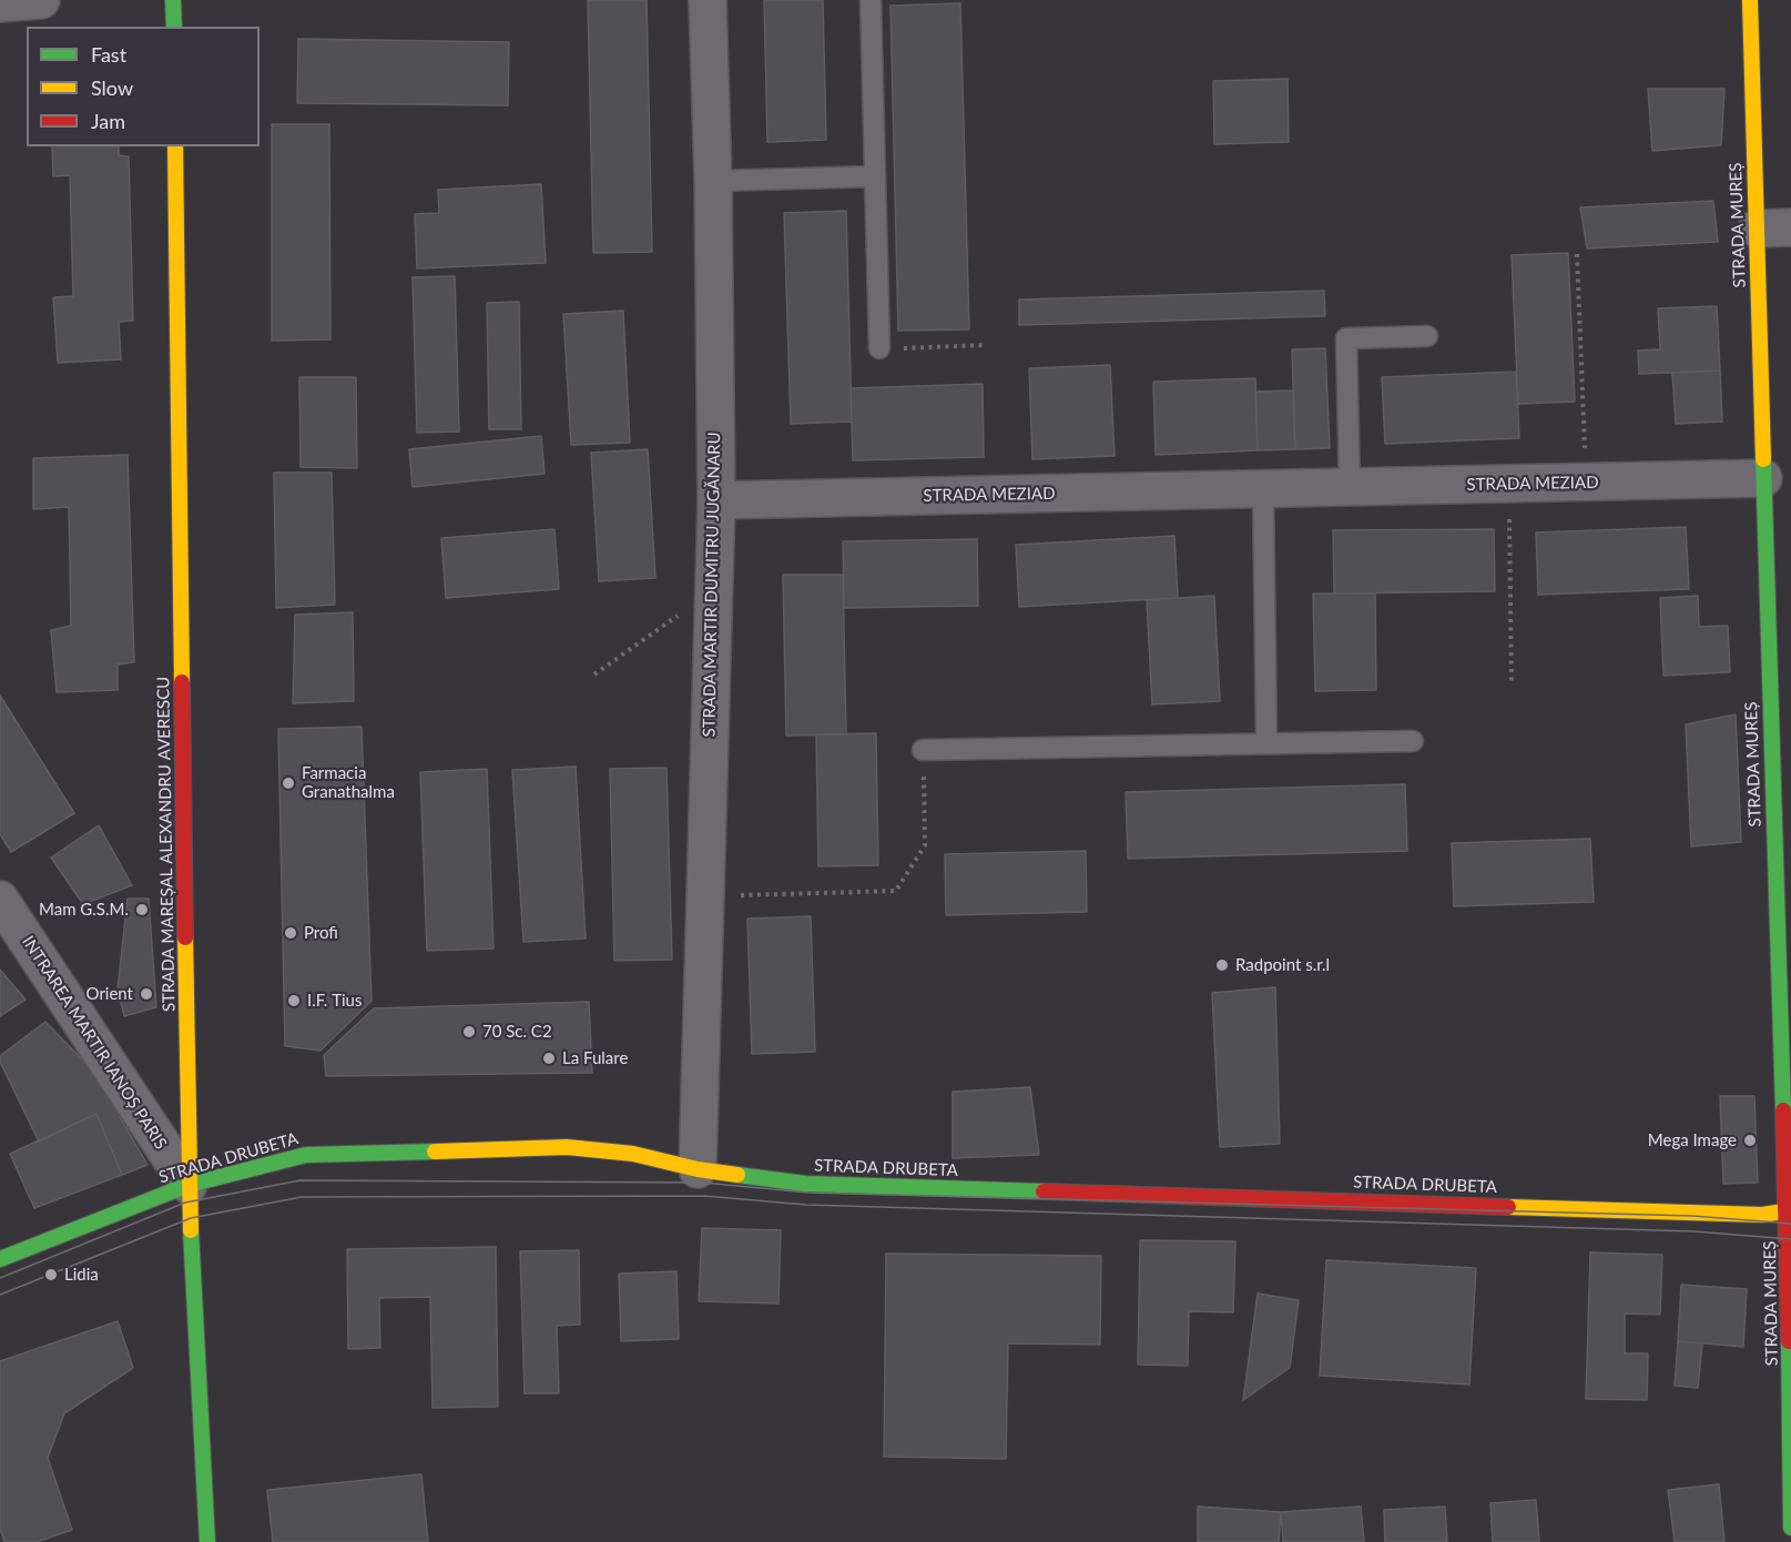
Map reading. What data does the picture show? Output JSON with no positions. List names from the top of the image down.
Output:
{
  "streets": {
    "street": [
      "STRADA MUREȘ",
      "STRADA MEZIAD",
      "STRADA MARTIR DUMITRU JUGĂNARU",
      "STRADA MAREȘAL ALEXANDRU AVERESCU",
      "INTRAREA MARTIR IANOȘ PARIS",
      "STRADA DRUBETA"
    ]
  },
  "crossings": [
    ["STRADA MUREȘ", "STRADA MEZIAD"],
    ["STRADA MUREȘ", "STRADA DRUBETA"],
    ["STRADA MEZIAD", "STRADA MARTIR DUMITRU JUGĂNARU"],
    ["STRADA MARTIR DUMITRU JUGĂNARU", "STRADA DRUBETA"],
    ["STRADA MAREȘAL ALEXANDRU AVERESCU", "INTRAREA MARTIR IANOȘ PARIS"],
    ["STRADA MAREȘAL ALEXANDRU AVERESCU", "STRADA DRUBETA"],
    ["INTRAREA MARTIR IANOȘ PARIS", "STRADA DRUBETA"]
  ],
  "places": [
    "Farmacia Granathalma",
    "Mam G.S.M.",
    "Profi",
    "Radpoint s.r.l",
    "Orient",
    "I.F. Tius",
    "70 Sc. C2",
    "La Fulare",
    "Mega Image",
    "Lidia"
  ],
  "legend": ["Fast", "Slow", "Jam"]
}
